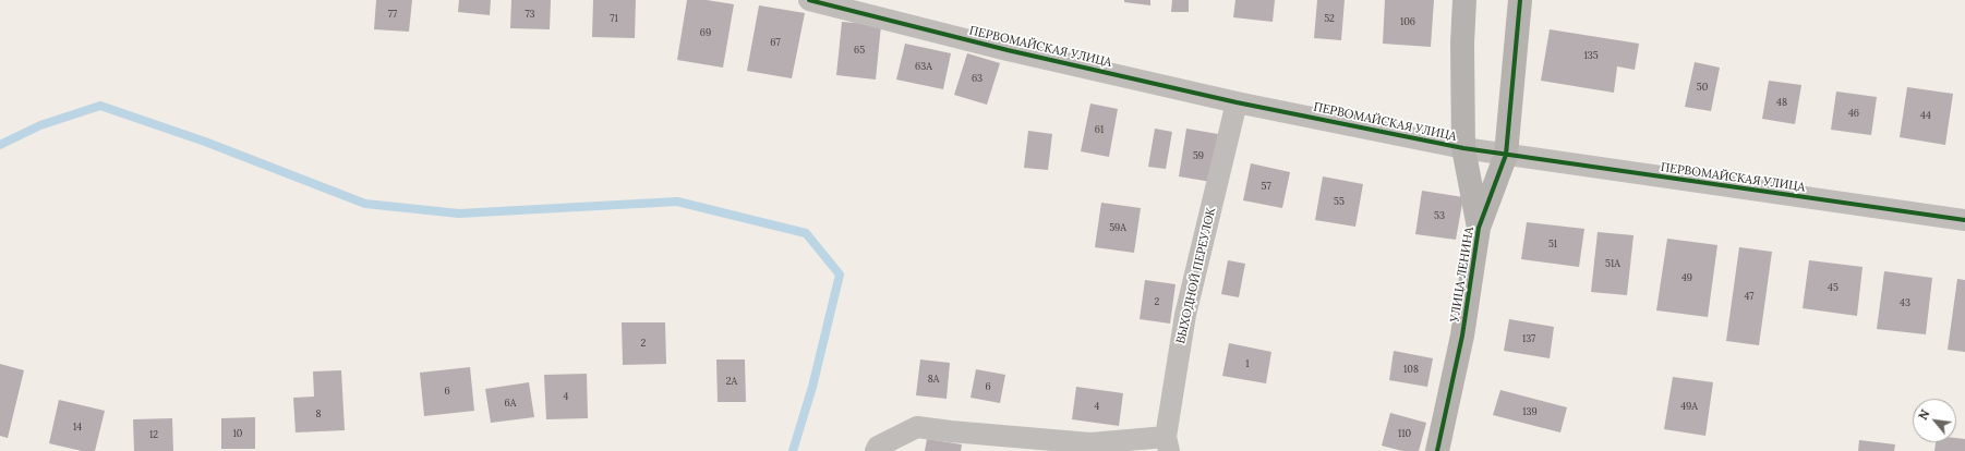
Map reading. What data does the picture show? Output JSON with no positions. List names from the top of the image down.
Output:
{
  "streets": {
    "street": ["ПЕРВОМАЙСКАЯ УЛИЦА", "УЛИЦА ЛЕНИНА", "ВЫХОДНОЙ ПЕРЕУЛОК"]
  },
  "crossings": [
    ["ПЕРВОМАЙСКАЯ УЛИЦА", "УЛИЦА ЛЕНИНА"],
    ["ПЕРВОМАЙСКАЯ УЛИЦА", "ВЫХОДНОЙ ПЕРЕУЛОК"]
  ],
  "house_numbers": [
    "77",
    "73",
    "71",
    "52",
    "106",
    "69",
    "67",
    "65",
    "135",
    "63А",
    "63",
    "50",
    "48",
    "46",
    "44",
    "61",
    "59",
    "57",
    "55",
    "53",
    "59А",
    "51",
    "51А",
    "49",
    "45",
    "47",
    "2",
    "43",
    "137",
    "2",
    "1",
    "108",
    "8А",
    "2А",
    "6",
    "6",
    "4",
    "6А",
    "4",
    "49А",
    "139",
    "8",
    "14",
    "10",
    "110",
    "12"
  ],
  "north": "top left"
}
